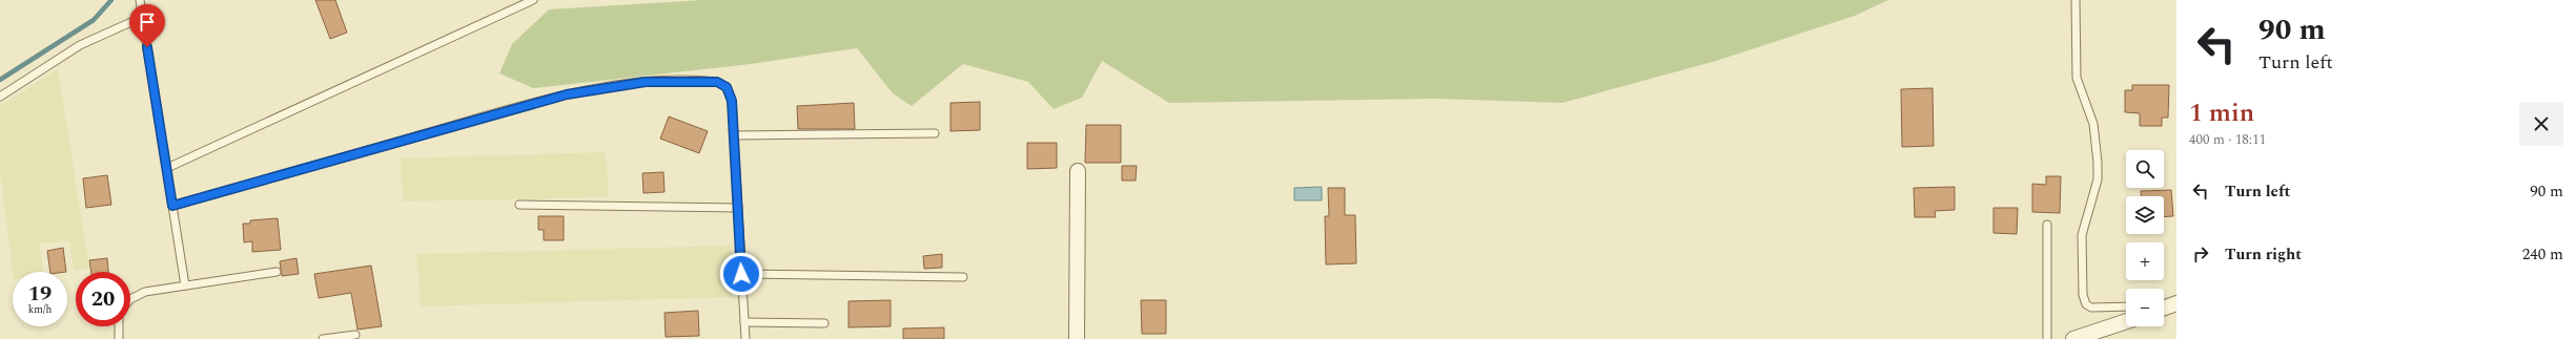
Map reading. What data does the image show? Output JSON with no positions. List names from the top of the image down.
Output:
{
  "page": {
    "turn": ["90 m", "Turn left"],
    "heading": ["1 min", "400 m · 18:11"],
    "map_buttons": ["+", "−"],
    "list": [
      {
        "name": "Turn left",
        "value": "90 m"
      },
      {
        "name": "Turn right",
        "value": "240 m"
      }
    ],
    "speed": "19 km/h",
    "limit": "20"
  }
}
